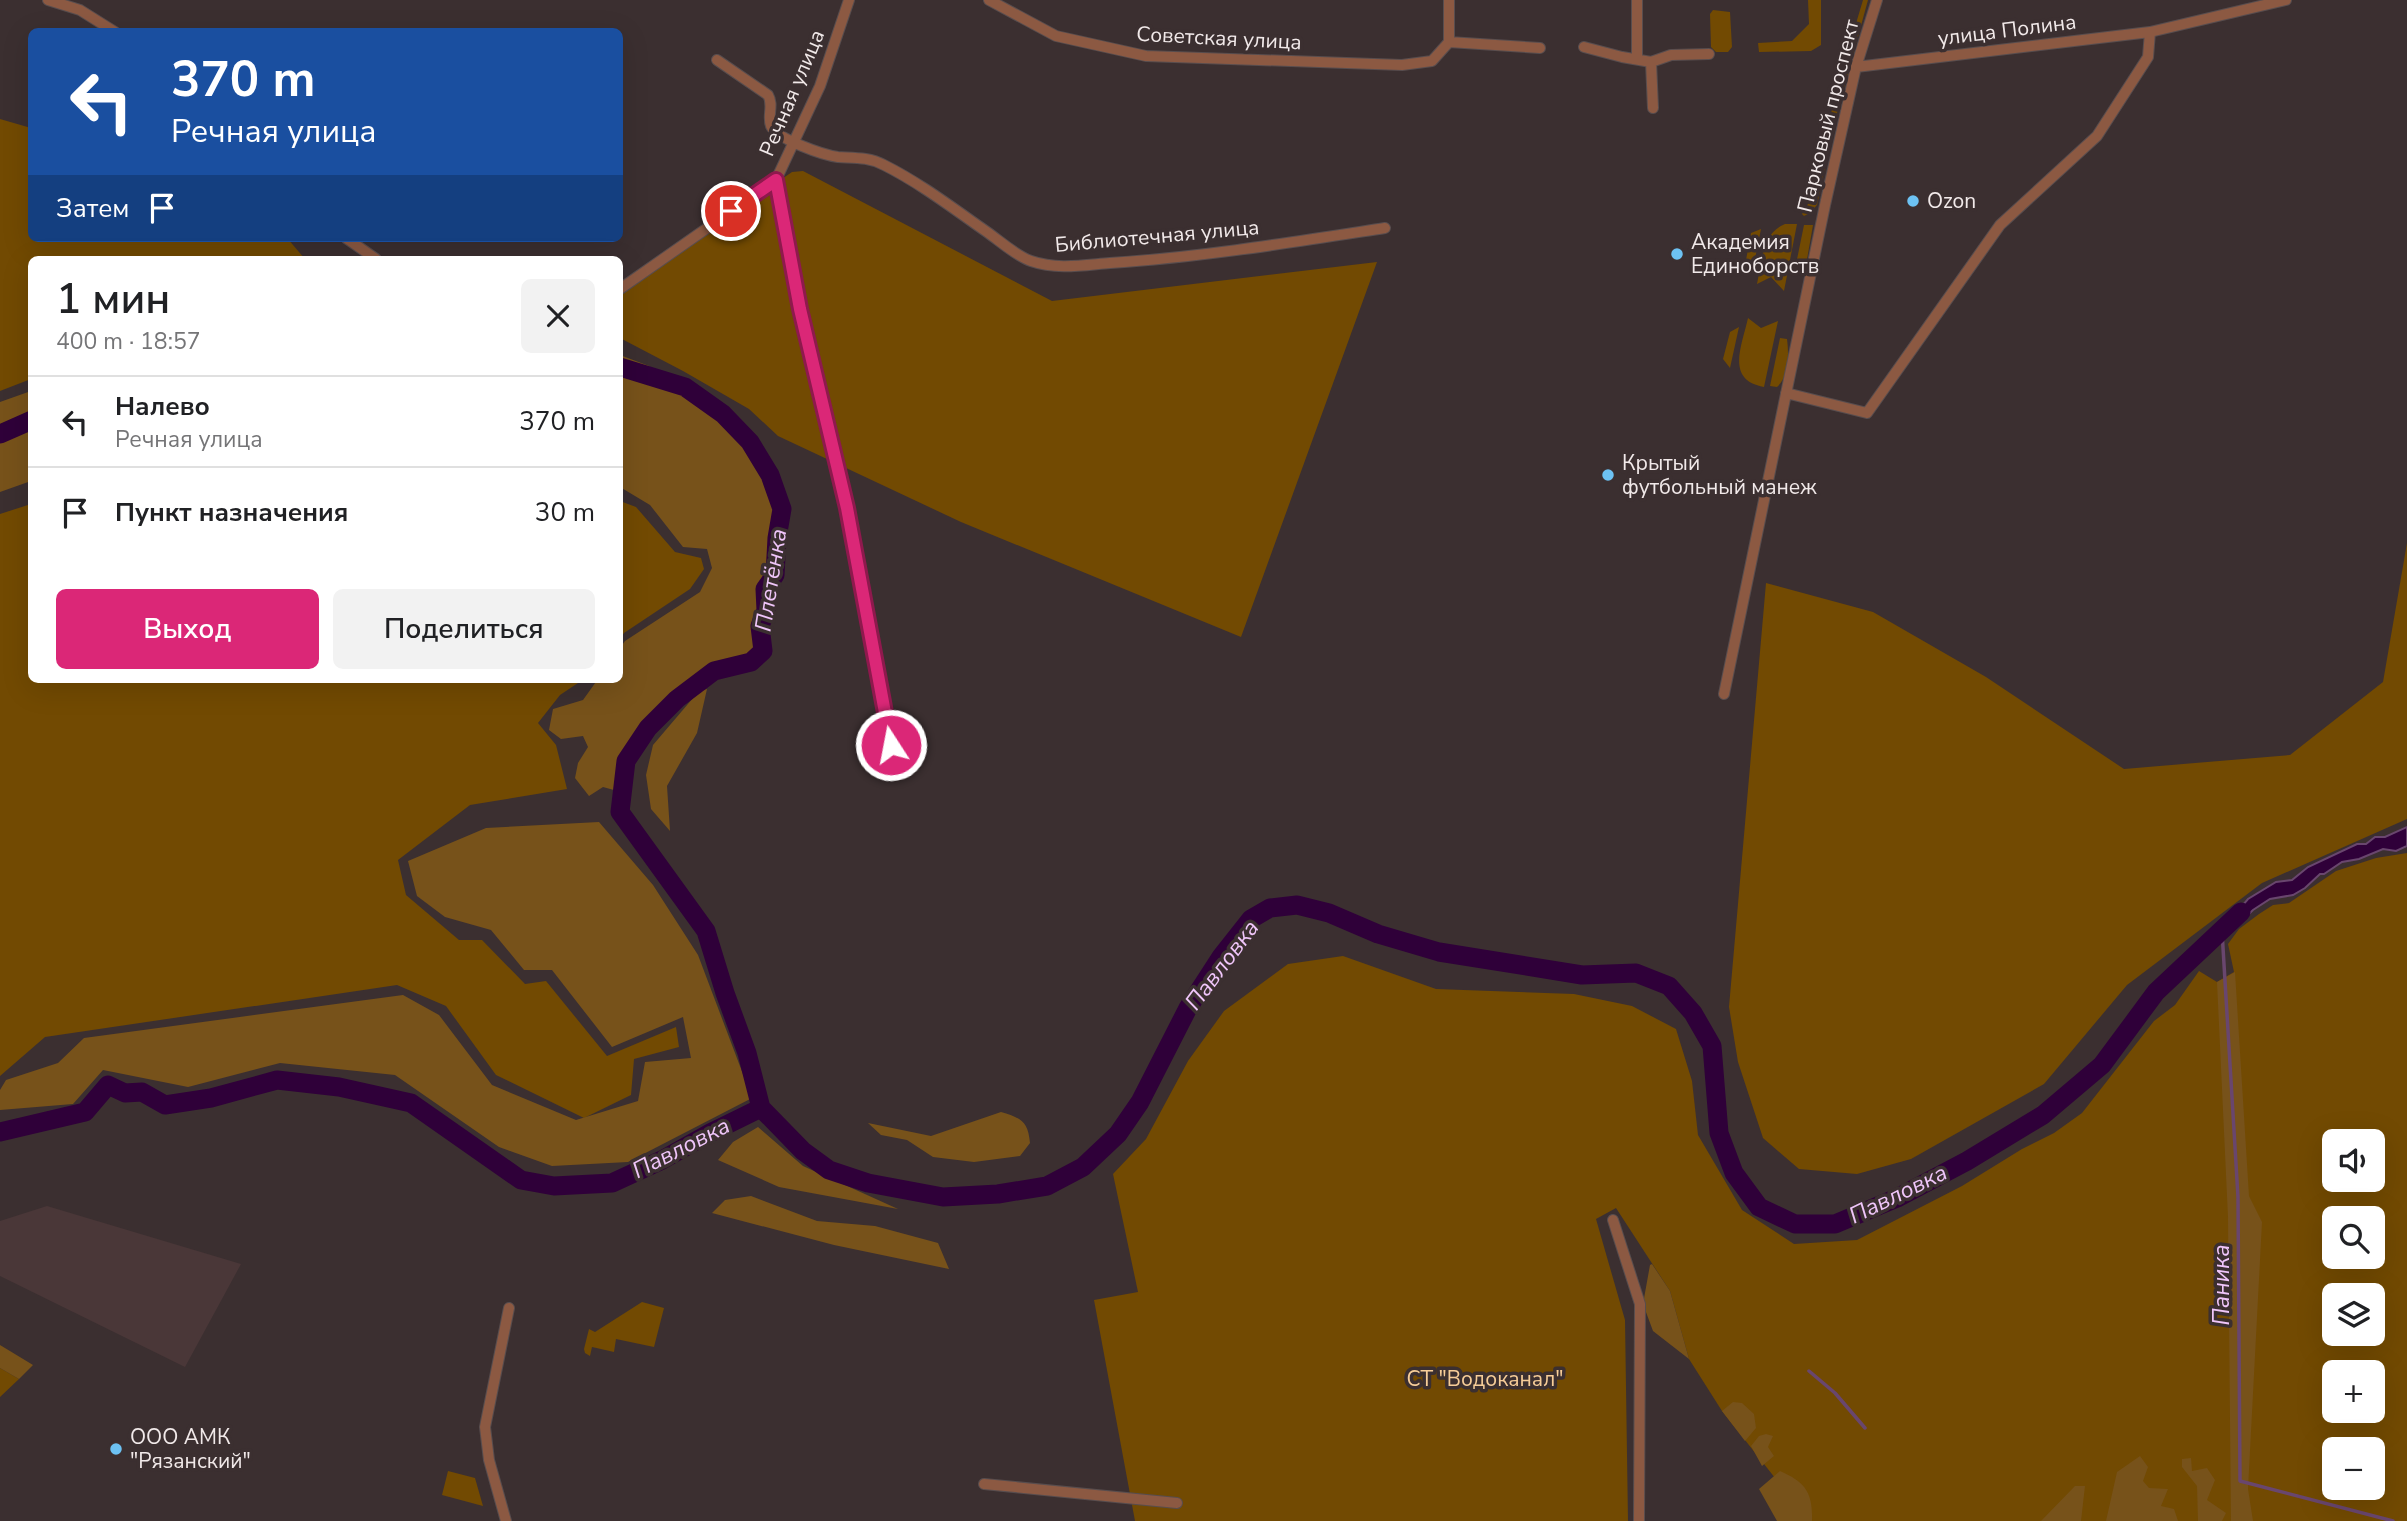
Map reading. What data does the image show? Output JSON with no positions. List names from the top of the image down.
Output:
{
  "streets": {
    "street": [
      "улица Полина",
      "Советская улица",
      "Речная улица",
      "Парковый проспект",
      "Библиотечная улица"
    ]
  },
  "crossings": [
    ["улица Полина", "Парковый проспект"],
    ["Речная улица", "Библиотечная улица"]
  ],
  "water": ["Плетёнка", "Павловка", "Паника"],
  "parks": ["СТ \"Водоканал\""],
  "places": [
    "Ozon",
    "Академия Единоборств",
    "Крытый футбольный манеж",
    "ООО АМК \"Рязанский\""
  ],
  "page": {
    "turn": ["370 m", "Речная улица"],
    "then": "Затем",
    "heading": ["1 мин", "400 m · 18:57"],
    "list": [
      {
        "name": "Налево",
        "note": "Речная улица",
        "value": "370 m"
      },
      {
        "name": "Пункт назначения",
        "value": "30 m"
      }
    ],
    "buttons": ["Выход", "Поделиться"],
    "map_buttons": ["+", "−"]
  }
}
